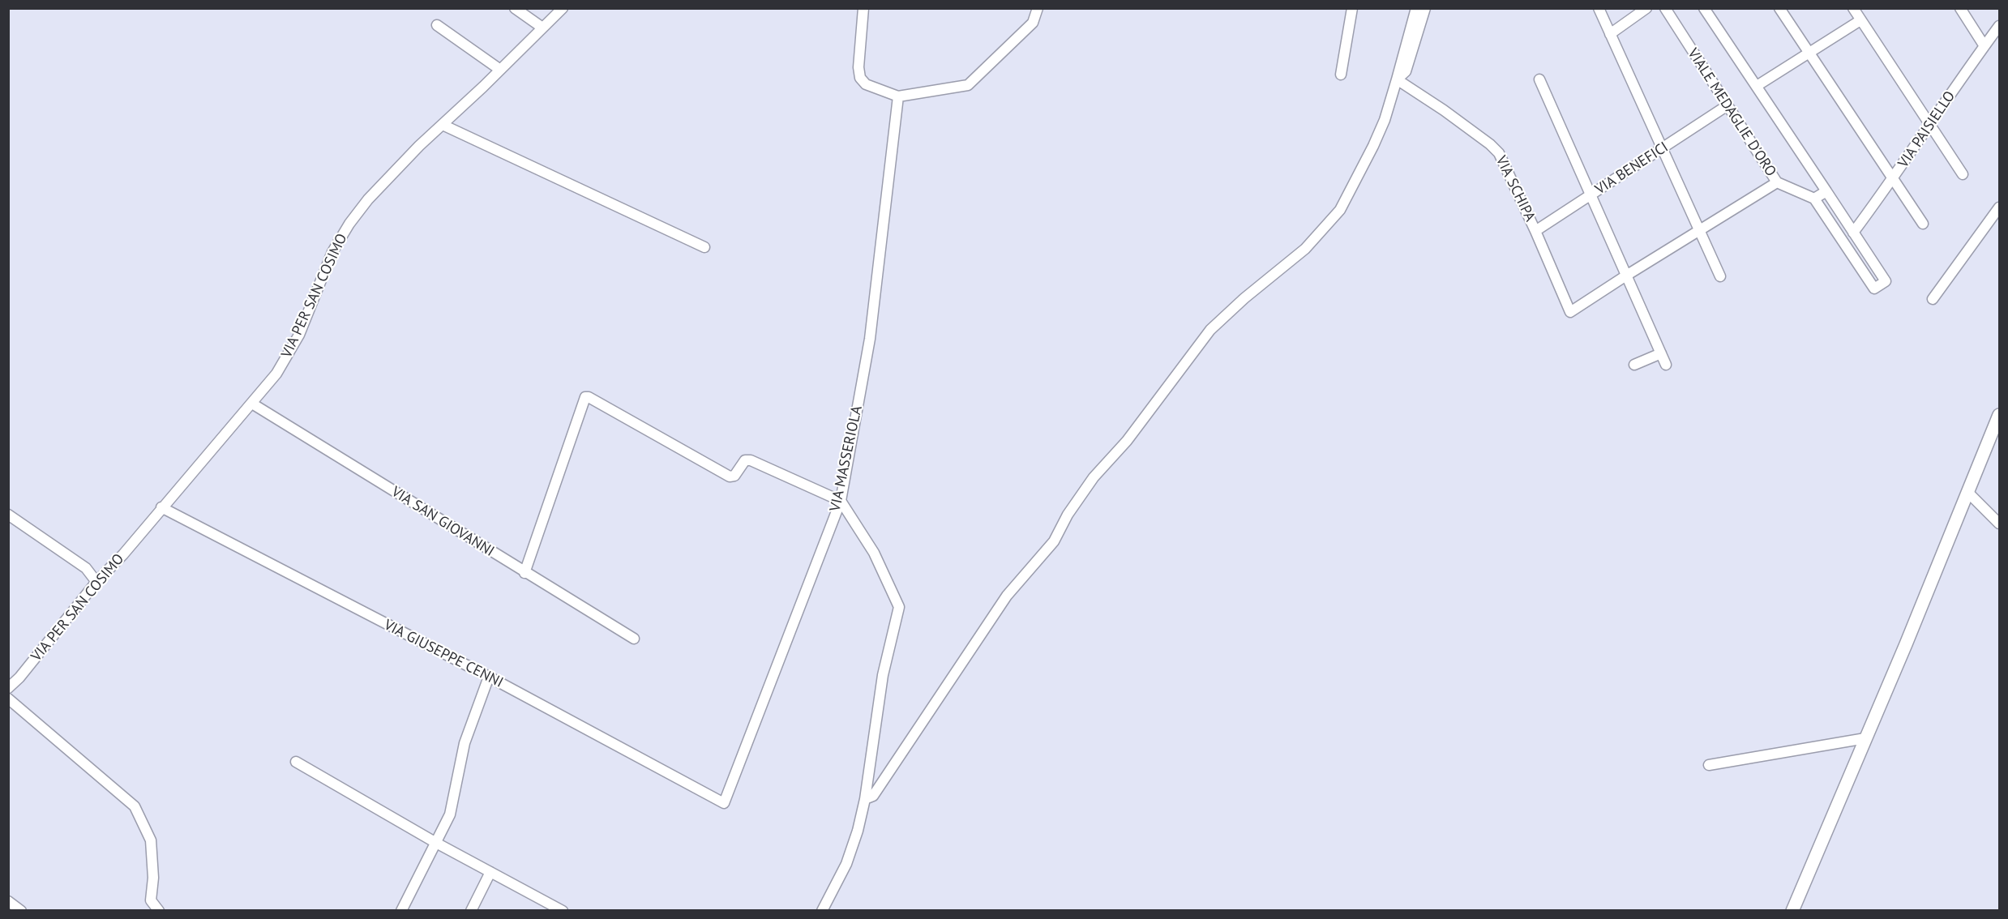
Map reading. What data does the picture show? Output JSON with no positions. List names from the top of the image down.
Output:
{
  "streets": {
    "street": [
      "VIALE MEDAGLIE D'ORO",
      "VIA PAISIELLO",
      "VIA BENEFICI",
      "VIA SCHIPA",
      "VIA PER SAN COSIMO",
      "VIA MASSERIOLA",
      "VIA SAN GIOVANNI",
      "VIA GIUSEPPE CENNI"
    ]
  },
  "crossings": [
    ["VIALE MEDAGLIE D'ORO", "VIA BENEFICI"],
    ["VIA BENEFICI", "VIA SCHIPA"],
    ["VIA PER SAN COSIMO", "VIA SAN GIOVANNI"],
    ["VIA PER SAN COSIMO", "VIA GIUSEPPE CENNI"],
    ["VIA MASSERIOLA", "VIA GIUSEPPE CENNI"]
  ]
}
